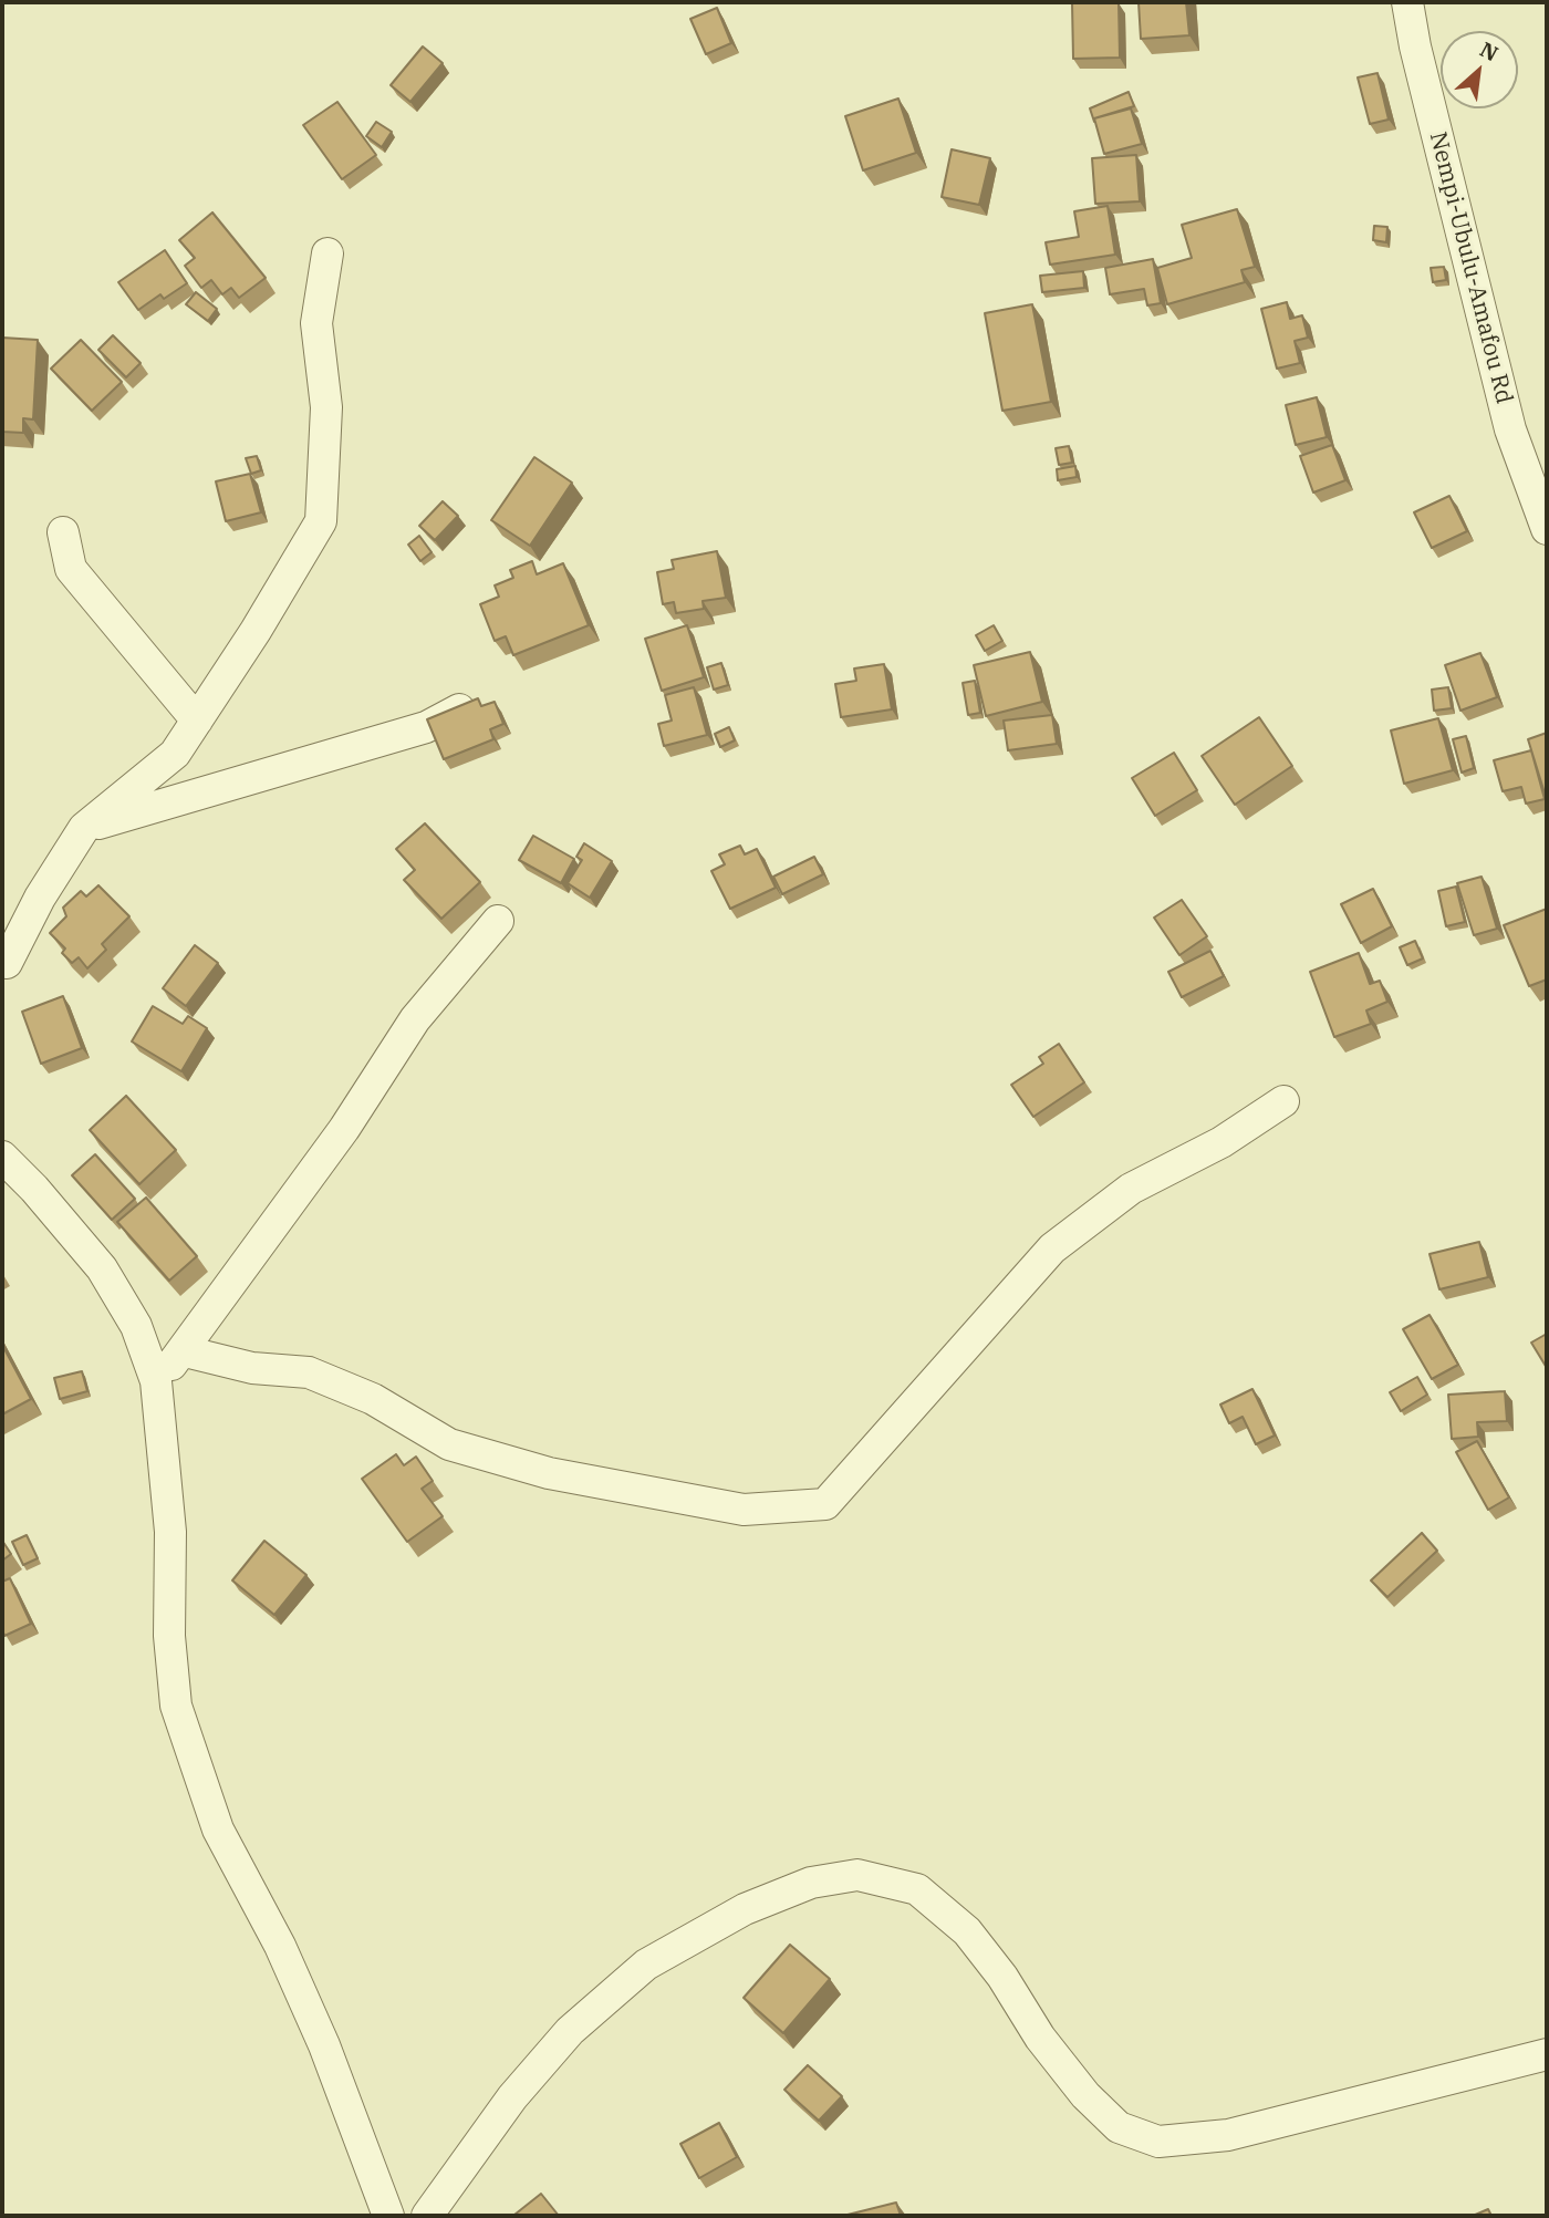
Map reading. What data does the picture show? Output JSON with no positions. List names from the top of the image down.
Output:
{
  "streets": {
    "street": ["Nempi-Ubulu-Amafou Rd"]
  },
  "north": "top right"
}
